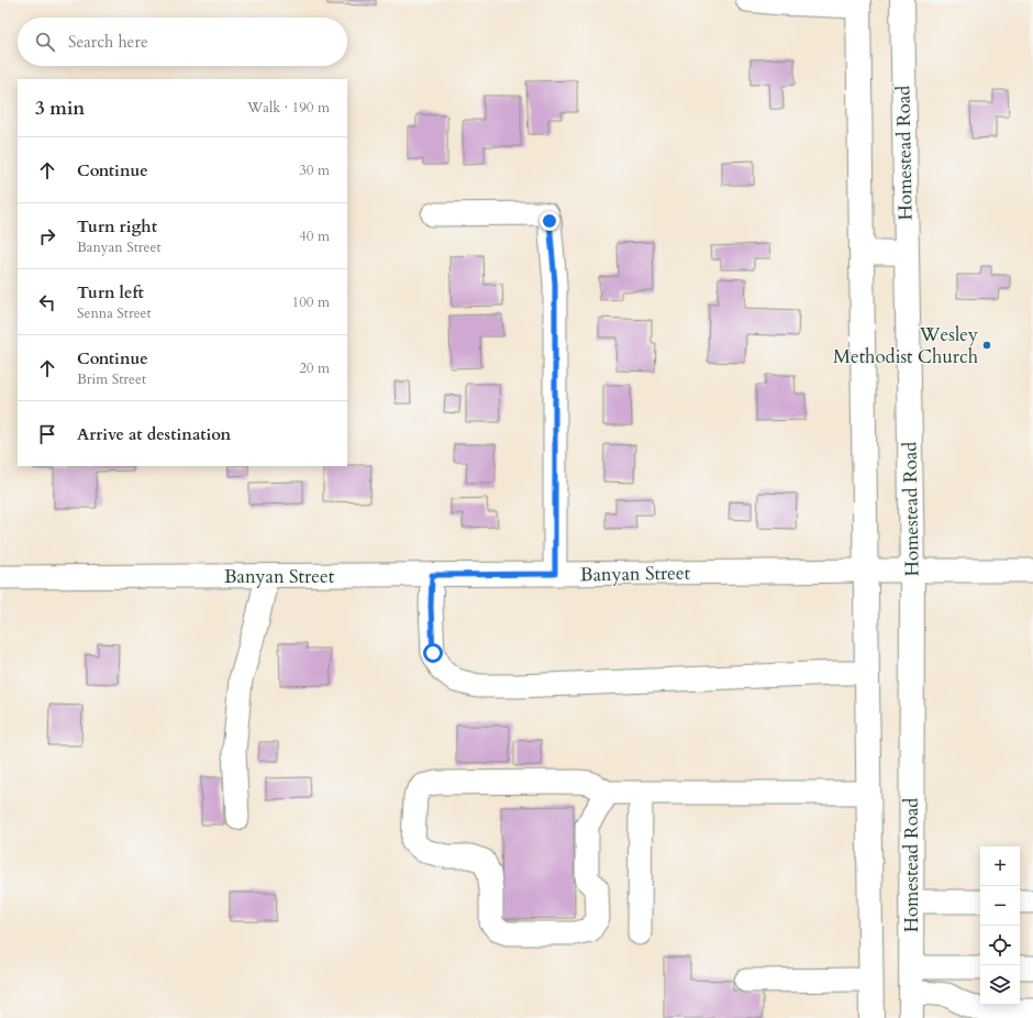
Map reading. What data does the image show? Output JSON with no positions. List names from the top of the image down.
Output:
{
  "streets": {
    "main road": ["Homestead Road"],
    "street": ["Banyan Street"]
  },
  "crossings": [
    ["Homestead Road", "Banyan Street"]
  ],
  "places": ["Wesley Methodist Church"],
  "page": {
    "search": "Search here",
    "heading": ["3 min", "Walk · 190 m"],
    "list": [
      ["Continue", "30 m"],
      ["Turn right", "Banyan Street", "40 m"],
      ["Turn left", "Senna Street", "100 m"],
      ["Continue", "Brim Street", "20 m"],
      "Arrive at destination"
    ],
    "map_buttons": ["+", "−"]
  }
}
